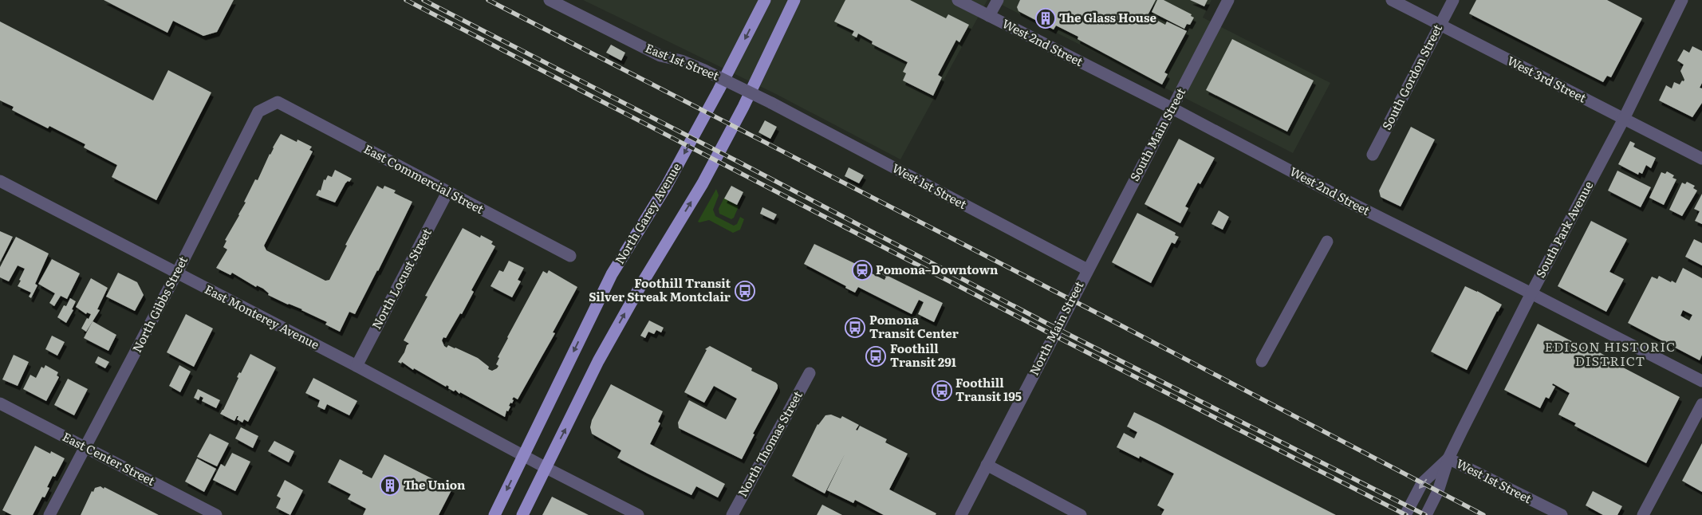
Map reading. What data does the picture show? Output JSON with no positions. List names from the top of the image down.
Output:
{
  "streets": {
    "main road": ["North Garey Avenue"],
    "street": [
      "West 2nd Street",
      "East 1st Street",
      "South Gordon Street",
      "West 3rd Street",
      "South Main Street",
      "East Commercial Street",
      "West 1st Street",
      "South Park Avenue",
      "North Locust Street",
      "North Gibbs Street",
      "East Monterey Avenue",
      "North Main Street",
      "North Thomas Street",
      "East Center Street"
    ]
  },
  "crossings": [
    ["West 2nd Street", "South Main Street"],
    ["West 2nd Street", "South Park Avenue"],
    ["East 1st Street", "West 1st Street"],
    ["South Gordon Street", "West 3rd Street"],
    ["West 3rd Street", "South Park Avenue"],
    ["South Main Street", "West 1st Street"],
    ["South Main Street", "North Main Street"],
    ["East Commercial Street", "North Locust Street"],
    ["East Commercial Street", "North Gibbs Street"],
    ["West 1st Street", "South Park Avenue"],
    ["West 1st Street", "North Main Street"],
    ["North Garey Avenue", "East Monterey Avenue"],
    ["North Locust Street", "East Monterey Avenue"],
    ["North Gibbs Street", "East Monterey Avenue"],
    ["North Gibbs Street", "East Center Street"]
  ],
  "districts": ["EDISON HISTORIC DISTRICT"],
  "places": {
    "building": ["The Glass House", "The Union"],
    "station": ["Pomona–Downtown"],
    "bus stop": [
      "Foothill Transit Silver Streak Montclair",
      "Pomona Transit Center",
      "Foothill Transit 291",
      "Foothill Transit 195"
    ]
  }
}
